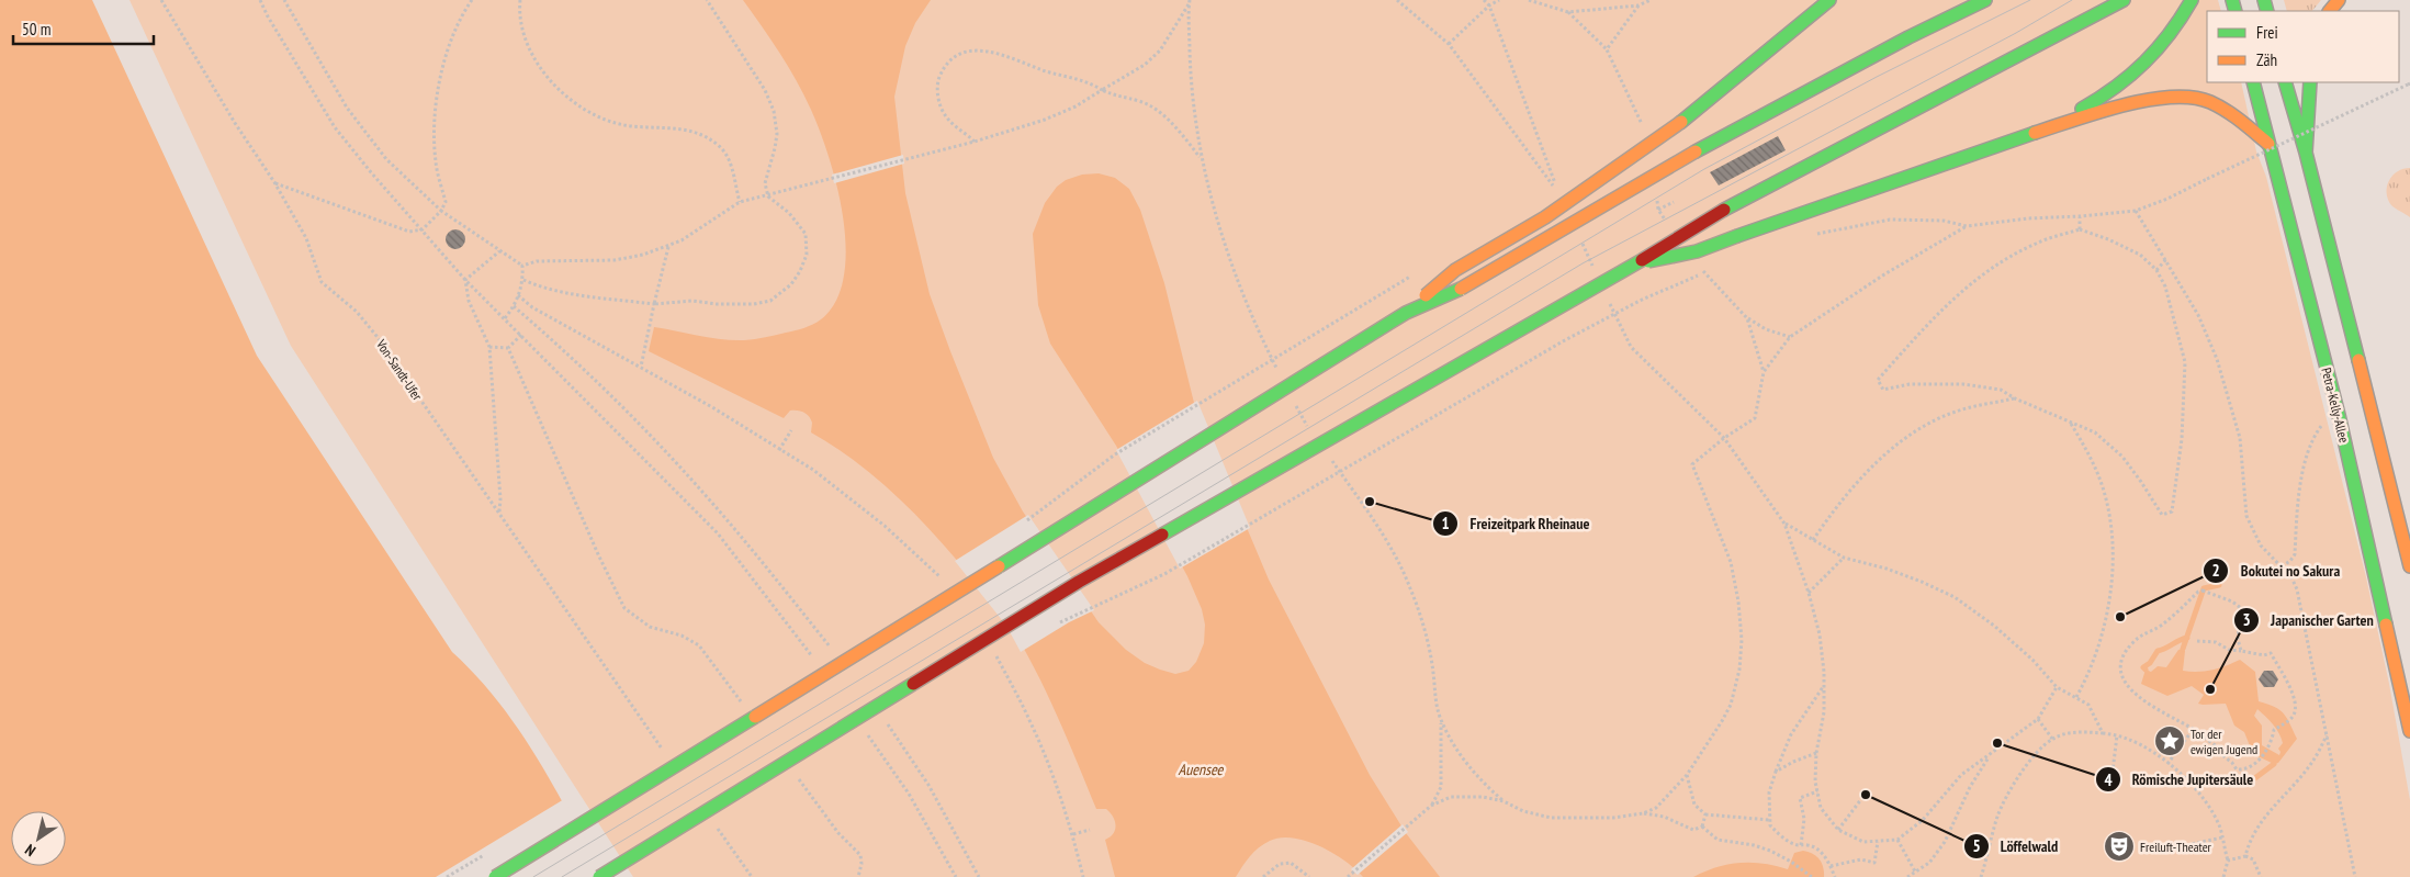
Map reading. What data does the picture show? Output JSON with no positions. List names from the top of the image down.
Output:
{
  "streets": {
    "main road": ["Petra-Kelly-Allee"],
    "path": ["Von-Sandt-Ufer"]
  },
  "water": ["Auensee"],
  "places": {
    "other": [
      "Freizeitpark Rheinaue",
      "Bokutei no Sakura",
      "Japanischer Garten",
      "Römische Jupitersäule",
      "Löffelwald"
    ],
    "place": ["Tor der ewigen Jugend"],
    "theatre": ["Freiluft-Theater"]
  },
  "legend": ["Frei", "Zäh"],
  "scale_bar": "50 m",
  "north": "bottom left"
}
